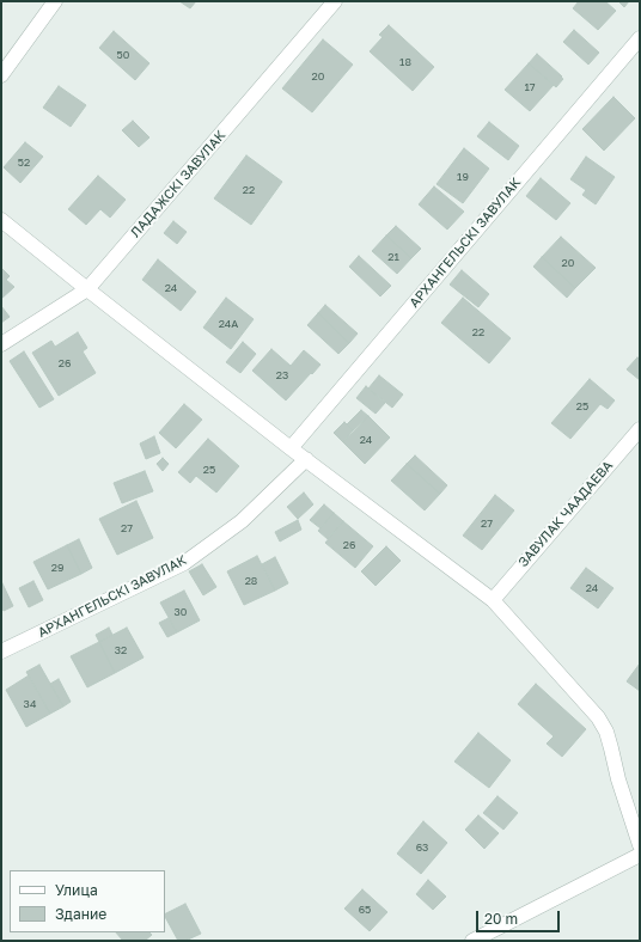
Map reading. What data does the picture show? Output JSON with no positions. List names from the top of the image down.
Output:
{
  "streets": {
    "street": ["ЛАДАЖСКІ ЗАВУЛАК", "АРХАНГЕЛЬСКІ ЗАВУЛАК", "ЗАВУЛАК ЧААДАЕВА"]
  },
  "house_numbers": [
    "50",
    "18",
    "20",
    "17",
    "52",
    "19",
    "22",
    "21",
    "20",
    "24",
    "24А",
    "22",
    "26",
    "23",
    "25",
    "24",
    "25",
    "27",
    "27",
    "26",
    "29",
    "28",
    "24",
    "30",
    "32",
    "34",
    "63",
    "65"
  ],
  "legend": ["Улица", "Здание"],
  "scale_bar": "20 m"
}
